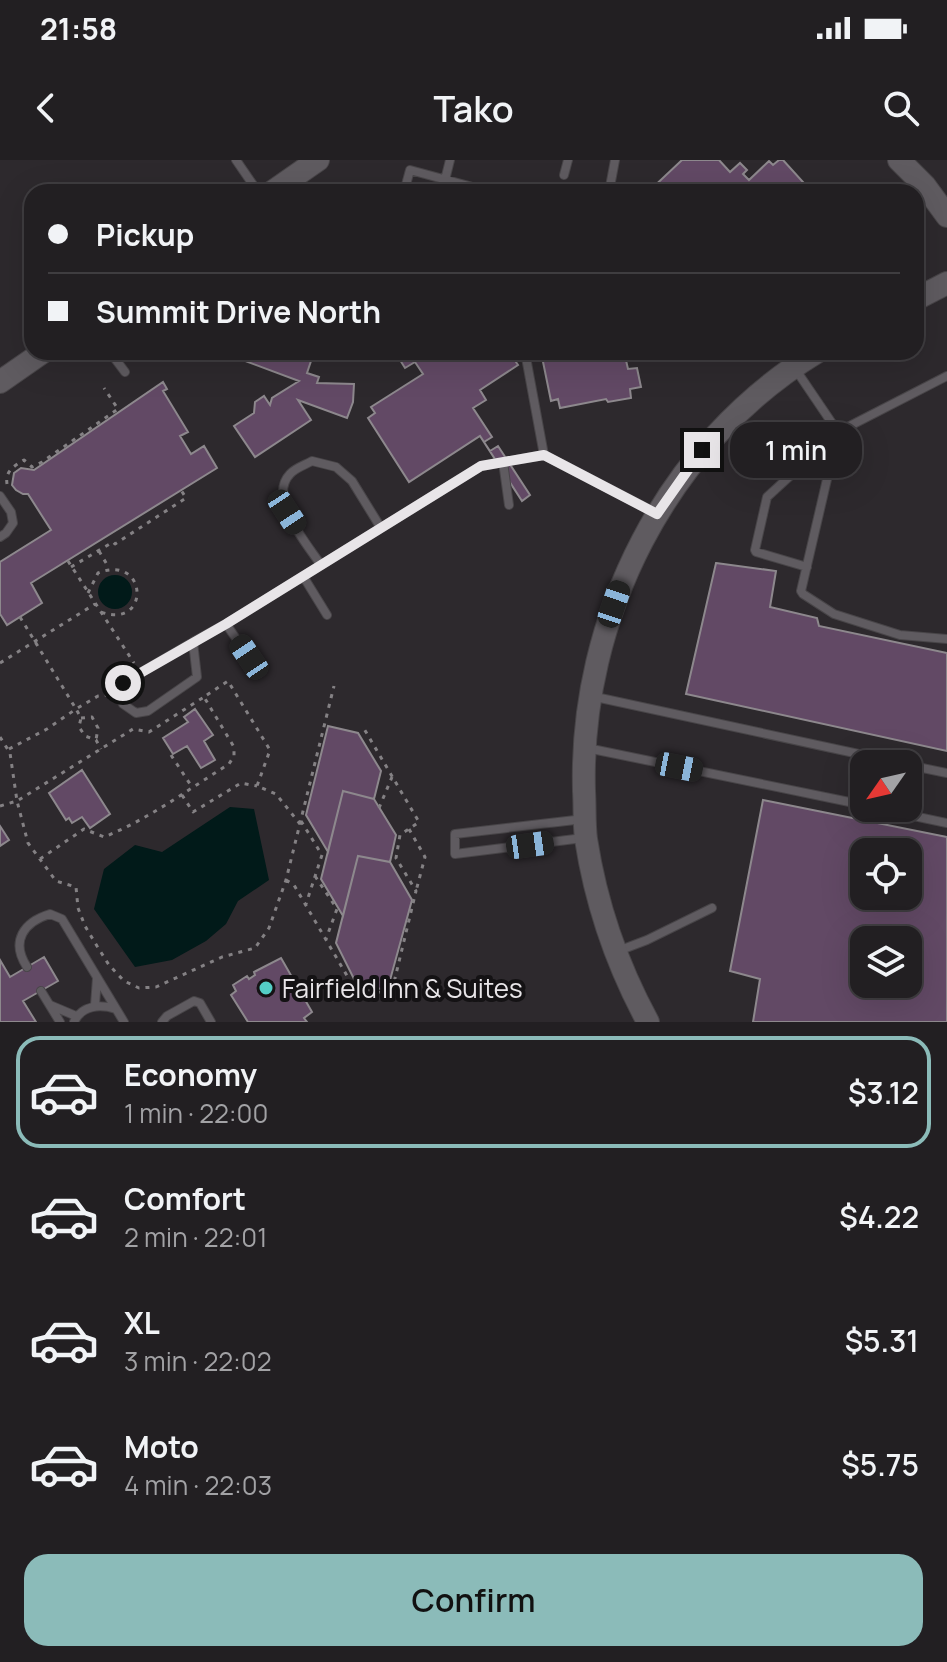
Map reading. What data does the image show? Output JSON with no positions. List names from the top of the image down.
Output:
{
  "places": ["Fairfield Inn & Suites"],
  "north": "bottom left",
  "page": {
    "status": "21:58",
    "header": "Tako",
    "banner": ["Pickup", "Summit Drive North"],
    "bubble": "1 min",
    "list": [
      {
        "name": "Economy",
        "note": "1 min · 22:00",
        "value": "$3.12"
      },
      {
        "name": "Comfort",
        "note": "2 min · 22:01",
        "value": "$4.22"
      },
      {
        "name": "XL",
        "note": "3 min · 22:02",
        "value": "$5.31"
      },
      {
        "name": "Moto",
        "note": "4 min · 22:03",
        "value": "$5.75"
      }
    ],
    "buttons": "Confirm"
  }
}
